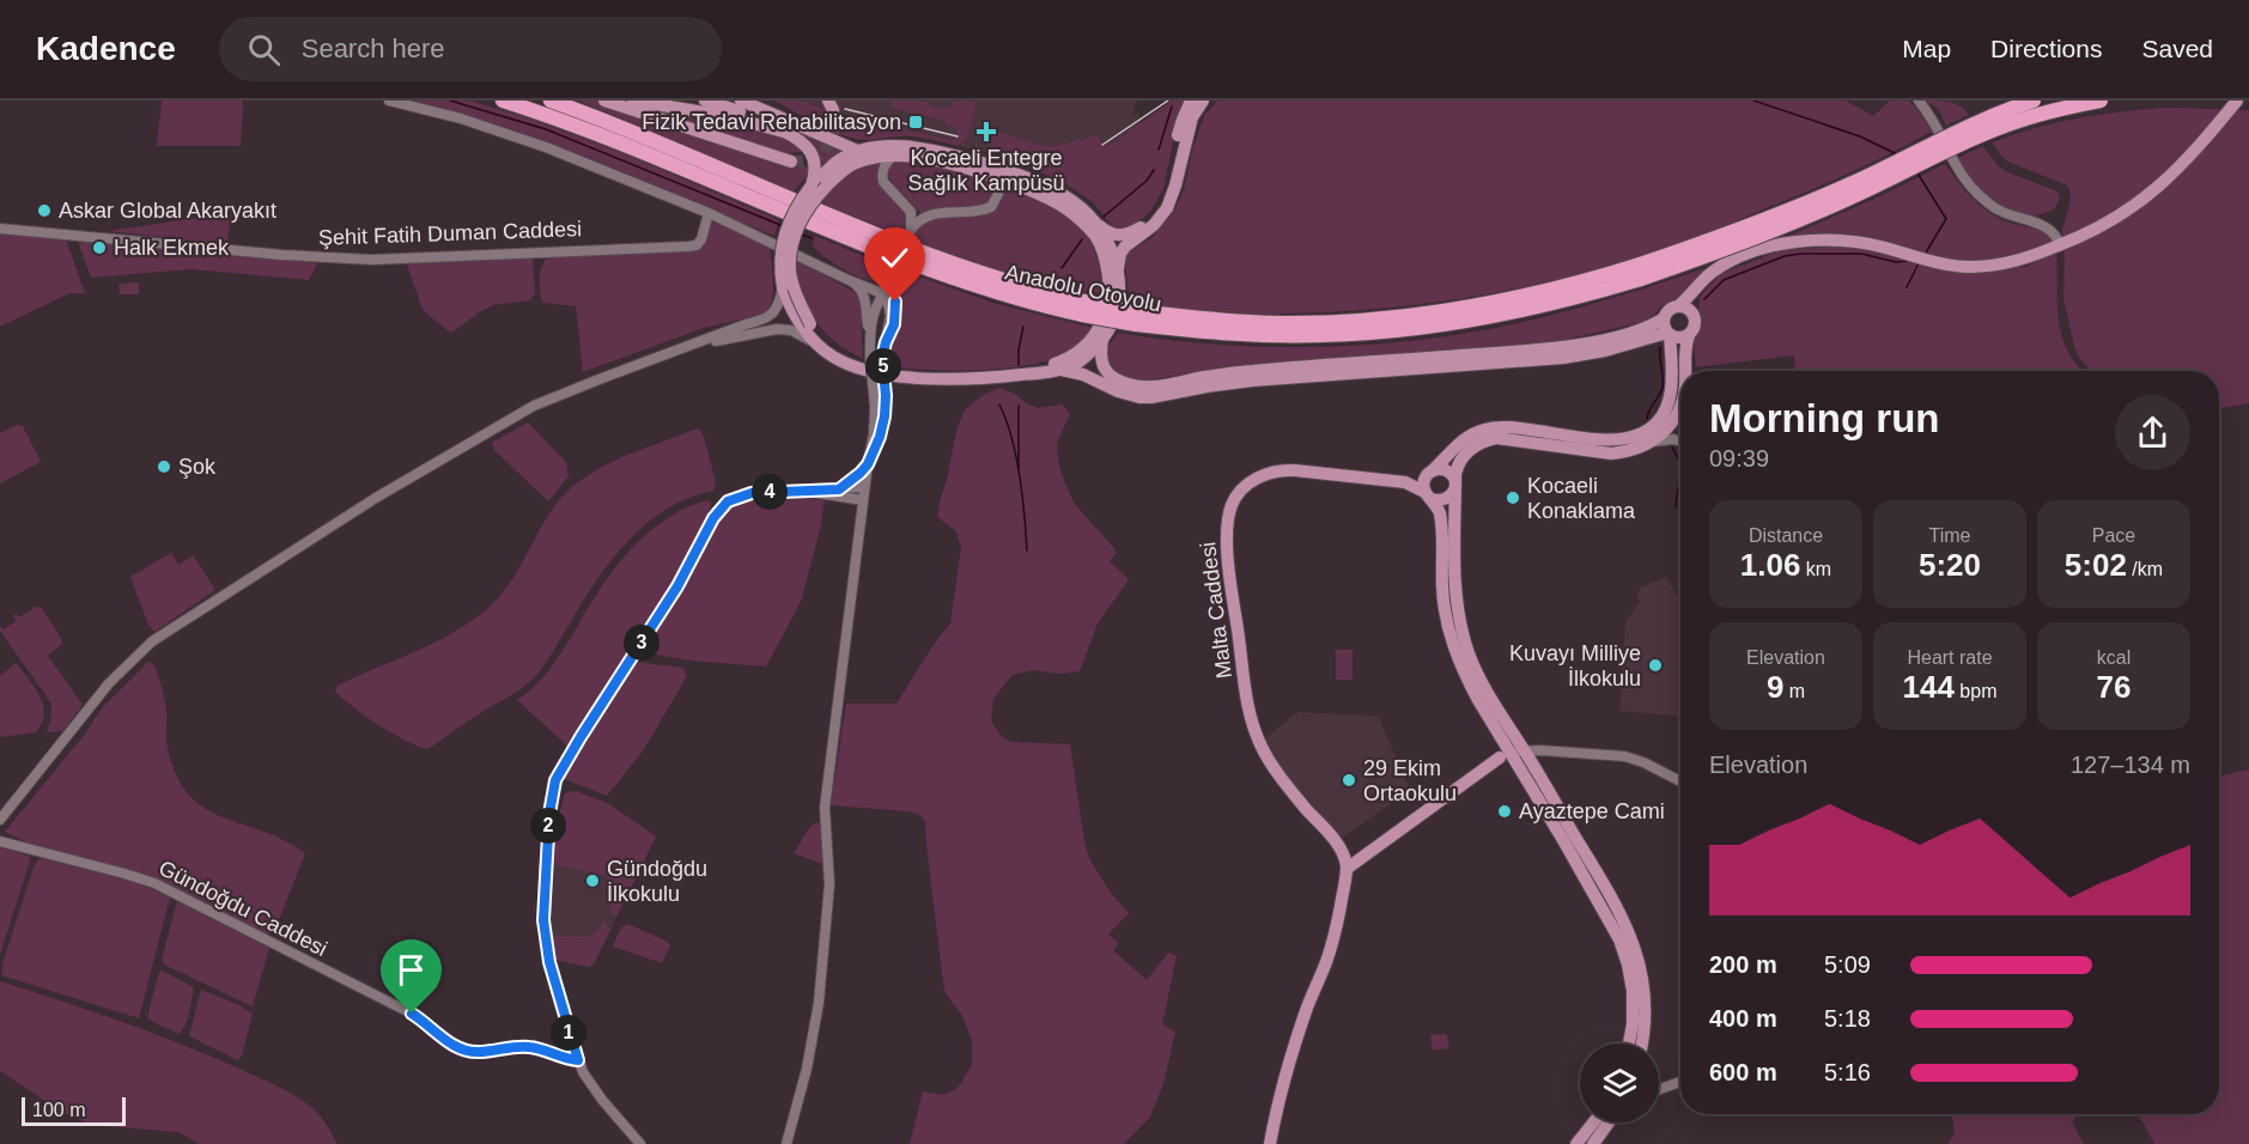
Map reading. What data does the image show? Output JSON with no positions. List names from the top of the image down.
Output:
{
  "streets": {
    "highway": ["Anadolu Otoyolu"],
    "main road": ["Malta Caddesi"],
    "street": ["Şehit Fatih Duman Caddesi", "Gündoğdu Caddesi"]
  },
  "places": {
    "transit": ["Fizik Tedavi Rehabilitasyon"],
    "health": ["Kocaeli Entegre Sağlık Kampüsü"],
    "other": [
      "Askar Global Akaryakıt",
      "Halk Ekmek",
      "Şok",
      "Kocaeli Konaklama",
      "Kuvayı Milliye İlkokulu",
      "29 Ekim Ortaokulu",
      "Ayaztepe Cami",
      "Gündoğdu İlkokulu"
    ]
  },
  "scale_bar": "100 m",
  "page": {
    "header": "Kadence",
    "search": "Search here",
    "nav": ["Map", "Directions", "Saved"],
    "pins": [
      "5",
      "4",
      "3",
      "2",
      "1"
    ],
    "heading": ["Morning run", "09:39"],
    "stats": [
      ["Distance", "1.06 km"],
      ["Time", "5:20"],
      ["Pace", "5:02 /km"],
      ["Elevation", "9 m"],
      ["Heart rate", "144 bpm"],
      ["kcal", "76"]
    ],
    "chart": ["Elevation", "127–134 m"],
    "list": [
      {
        "name": "200 m",
        "note": "5:09"
      },
      {
        "name": "400 m",
        "note": "5:18"
      },
      {
        "name": "600 m",
        "note": "5:16"
      }
    ],
    "scale": "100 m"
  }
}
